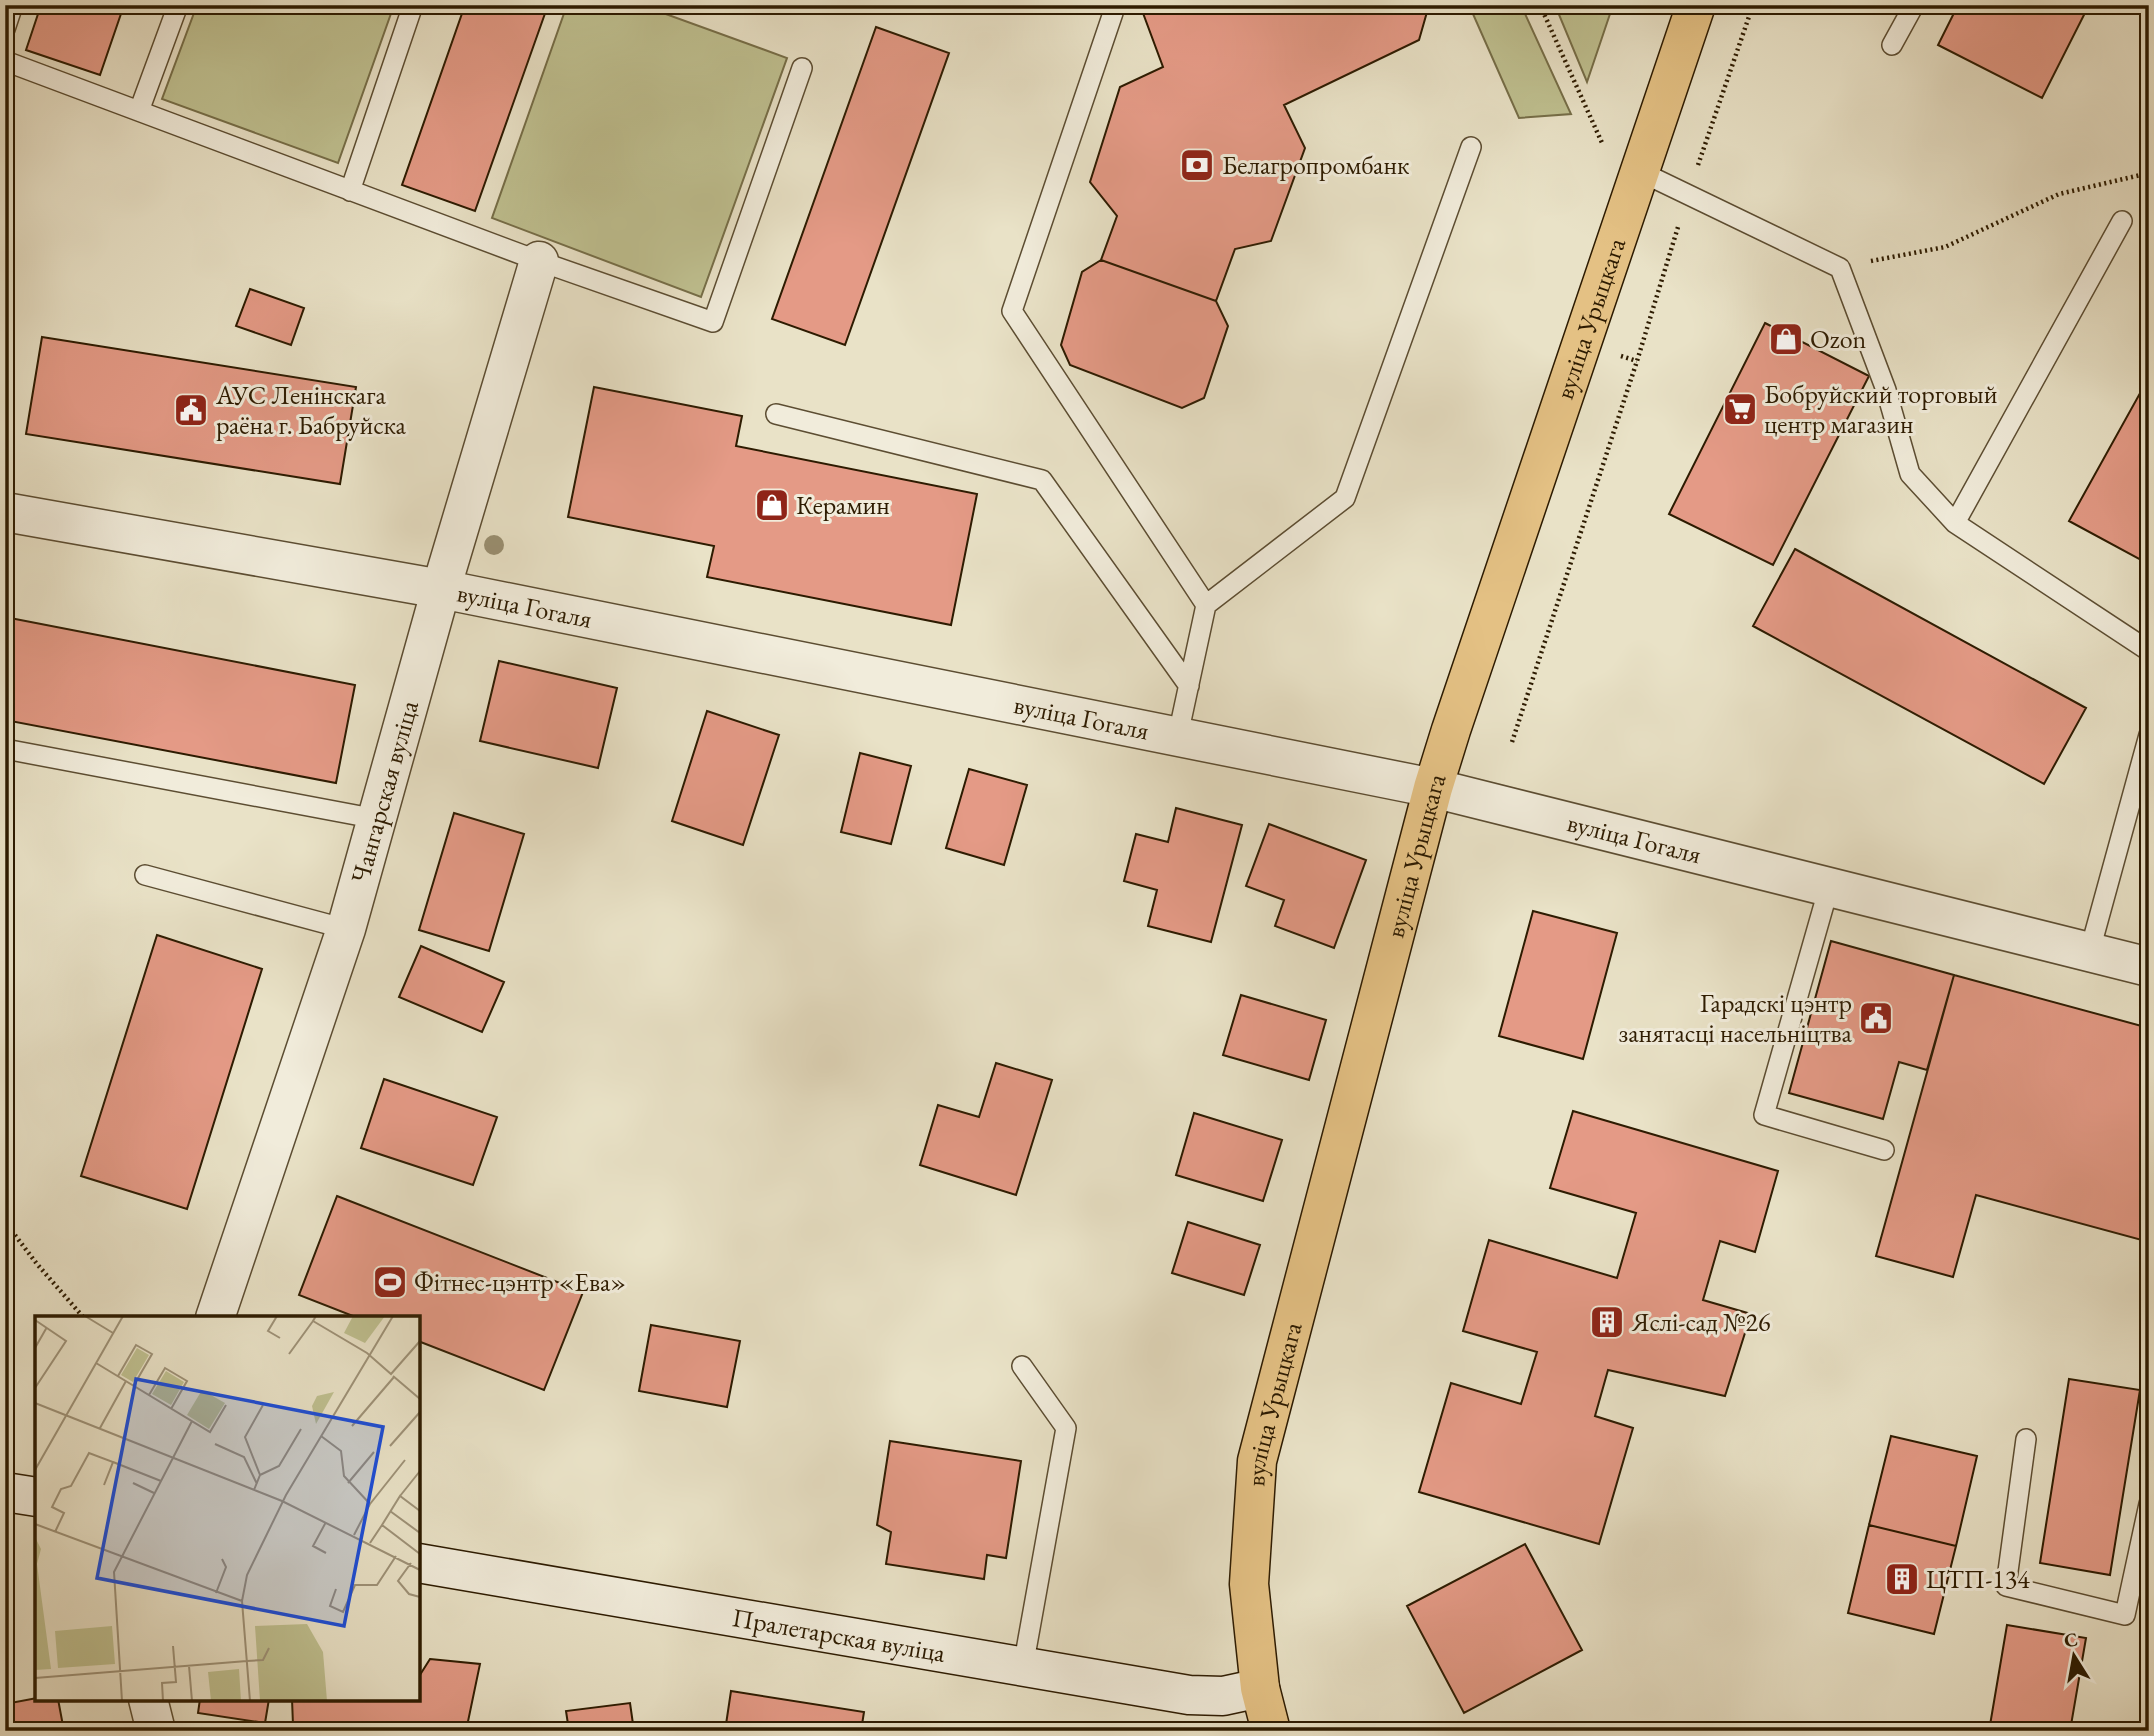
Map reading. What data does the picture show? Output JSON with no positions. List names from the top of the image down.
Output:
{
  "streets": {
    "main road": ["вуліца Урыцкага"],
    "street": ["вуліца Гогаля", "Чангарская вуліца", "Пралетарская вуліца"]
  },
  "crossings": [
    ["вуліца Урыцкага", "вуліца Гогаля"],
    ["вуліца Урыцкага", "Пралетарская вуліца"],
    ["вуліца Гогаля", "Чангарская вуліца"]
  ],
  "places": {
    "bank": ["Белагропромбанк"],
    "shop": ["Ozon", "Керамин"],
    "supermarket": ["Бобруйский торговый центр магазин"],
    "public building": ["АУС Ленінскага раёна г. Бабруйска", "Гарадскі цэнтр занятасці насельніцтва"],
    "sports": ["Фітнес-цэнтр «Ева»"],
    "building": ["Яслі-сад №26", "ЦТП-134"]
  },
  "north": "top"
}
